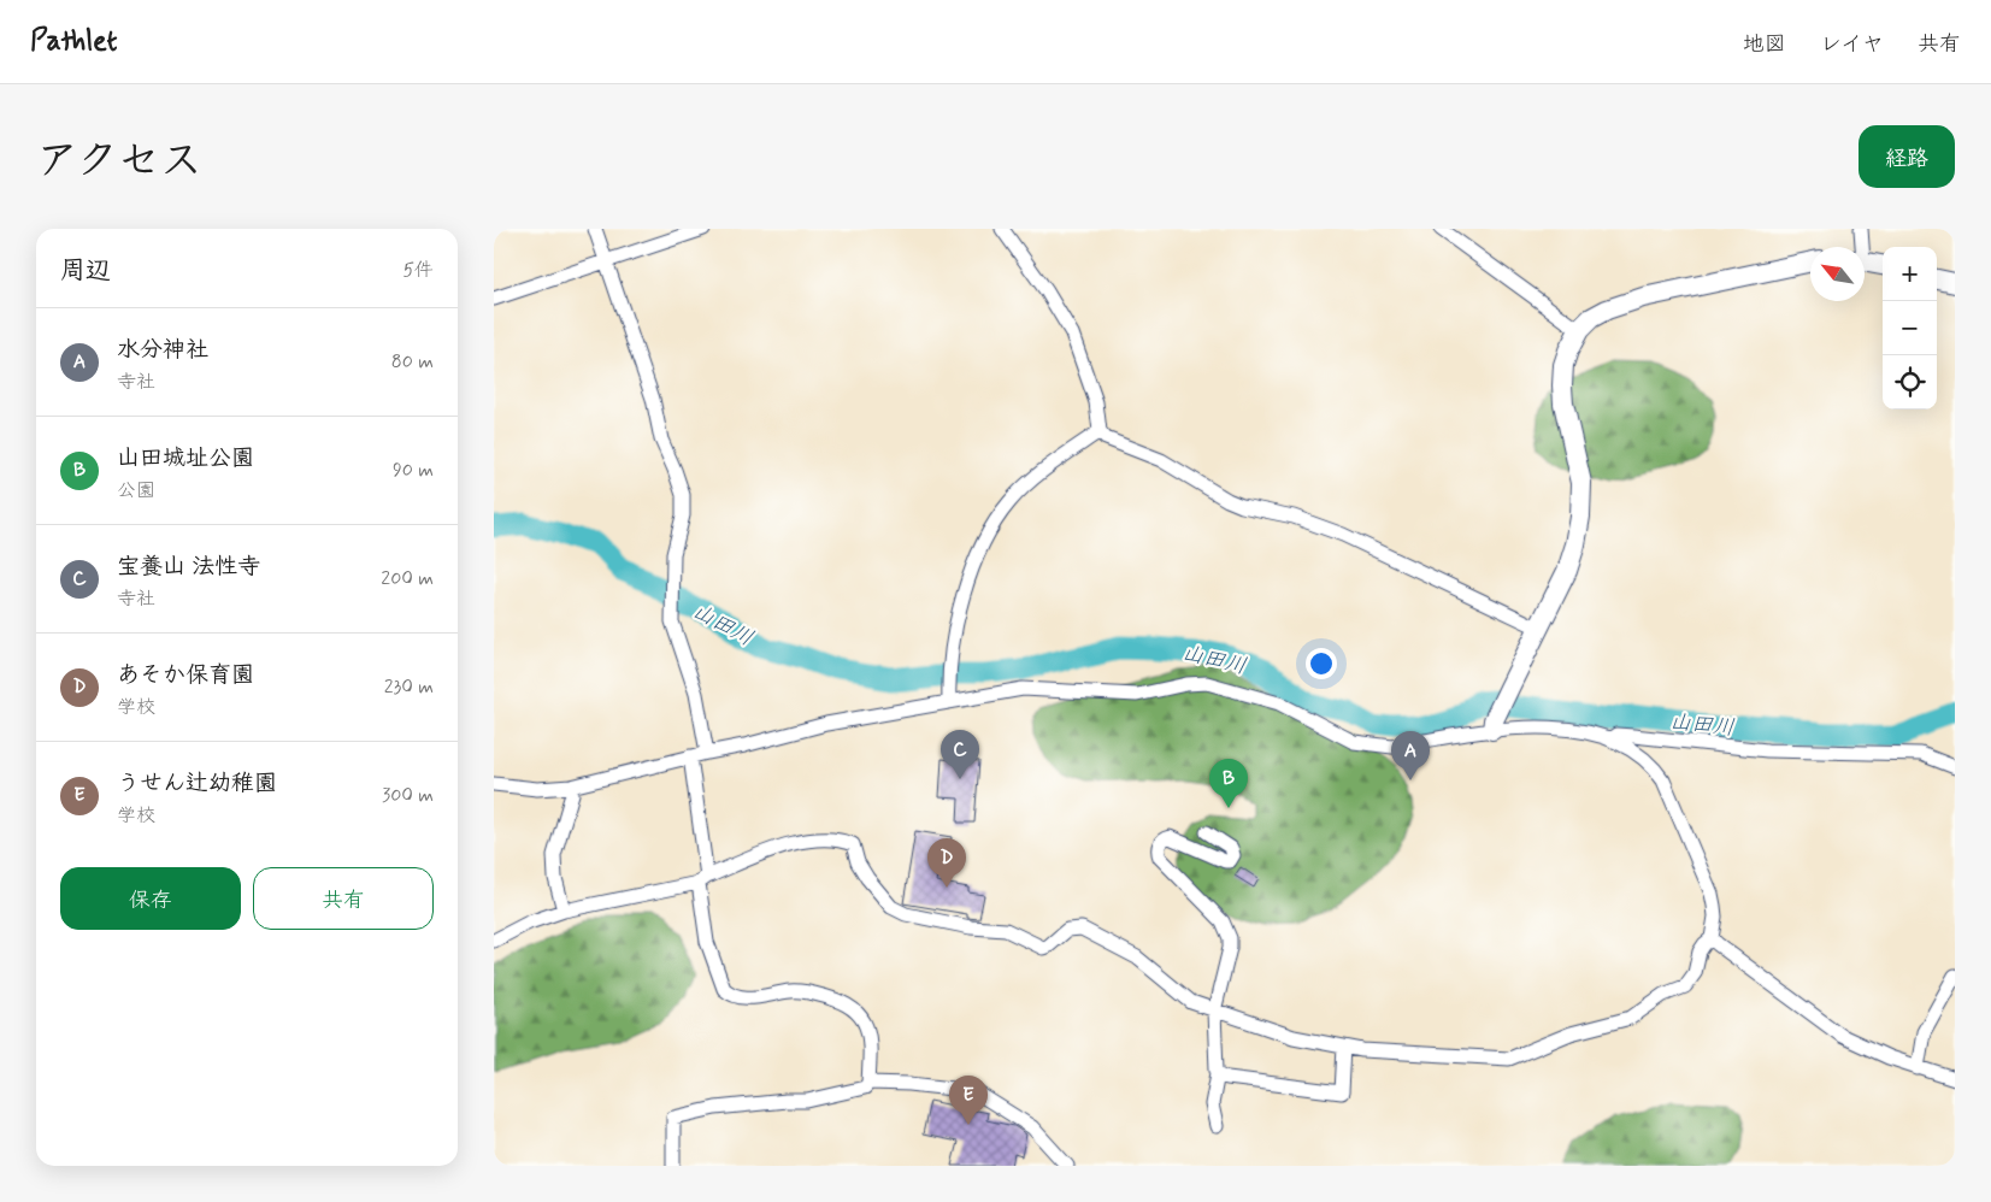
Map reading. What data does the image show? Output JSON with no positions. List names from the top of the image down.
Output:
{
  "water": ["山田川"],
  "north": "top left",
  "page": {
    "header": "Pathlet",
    "nav": ["地図", "レイヤ", "共有"],
    "title": "アクセス",
    "buttons": [
      "経路",
      ["保存", "共有"]
    ],
    "heading": ["周辺", "5件"],
    "map_buttons": ["+", "−"],
    "list": [
      {
        "mark": "A",
        "name": "水分神社",
        "note": "寺社",
        "value": "80 m"
      },
      {
        "mark": "B",
        "name": "山田城址公園",
        "note": "公園",
        "value": "90 m"
      },
      {
        "mark": "C",
        "name": "宝養山 法性寺",
        "note": "寺社",
        "value": "200 m"
      },
      {
        "mark": "D",
        "name": "あそか保育園",
        "note": "学校",
        "value": "230 m"
      },
      {
        "mark": "E",
        "name": "うせん辻幼稚園",
        "note": "学校",
        "value": "300 m"
      }
    ],
    "pins": [
      "C",
      "A",
      "B",
      "D",
      "E"
    ]
  }
}
